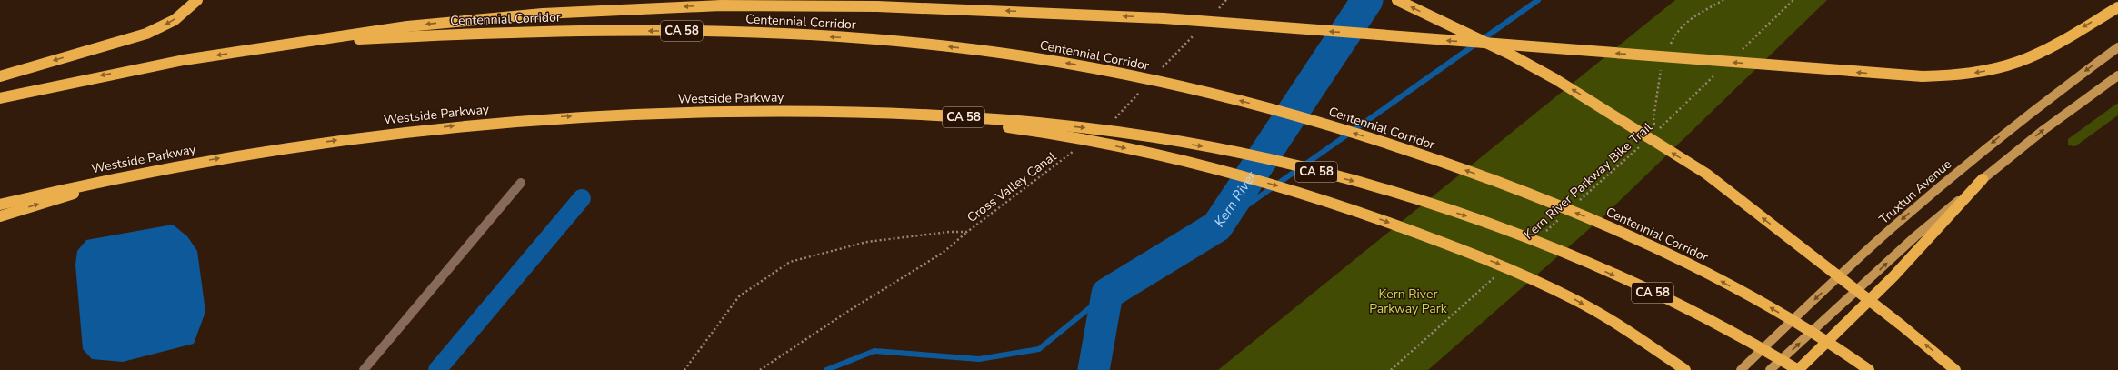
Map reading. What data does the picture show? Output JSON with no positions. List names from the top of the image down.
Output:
{
  "streets": {
    "highway": ["Centennial Corridor", "CA 58", "Westside Parkway"],
    "main road": ["Truxtun Avenue"],
    "path": ["Kern River Parkway Bike Trail", "Cross Valley Canal"]
  },
  "crossings": [
    ["CA 58", "Westside Parkway"]
  ],
  "one_way": ["Westside Parkway"],
  "water": ["Kern River"],
  "parks": ["Kern River Parkway Park"]
}
